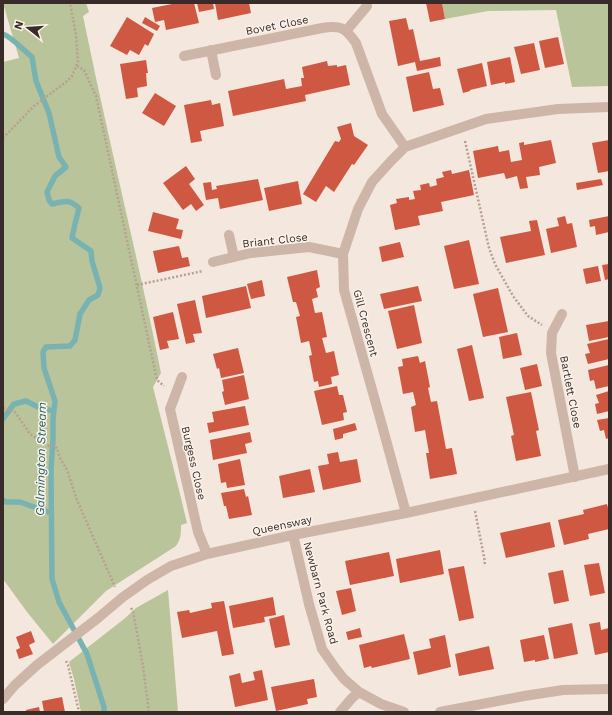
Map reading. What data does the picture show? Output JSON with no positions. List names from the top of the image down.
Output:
{
  "streets": {
    "street": [
      "Bovet Close",
      "Briant Close",
      "Gill Crescent",
      "Bartlett Close",
      "Burgess Close",
      "Queensway",
      "Newbarn Park Road"
    ]
  },
  "crossings": [
    ["Briant Close", "Gill Crescent"],
    ["Gill Crescent", "Queensway"],
    ["Bartlett Close", "Queensway"],
    ["Burgess Close", "Queensway"],
    ["Queensway", "Newbarn Park Road"]
  ],
  "water": ["Galmington Stream"],
  "north": "left"
}
